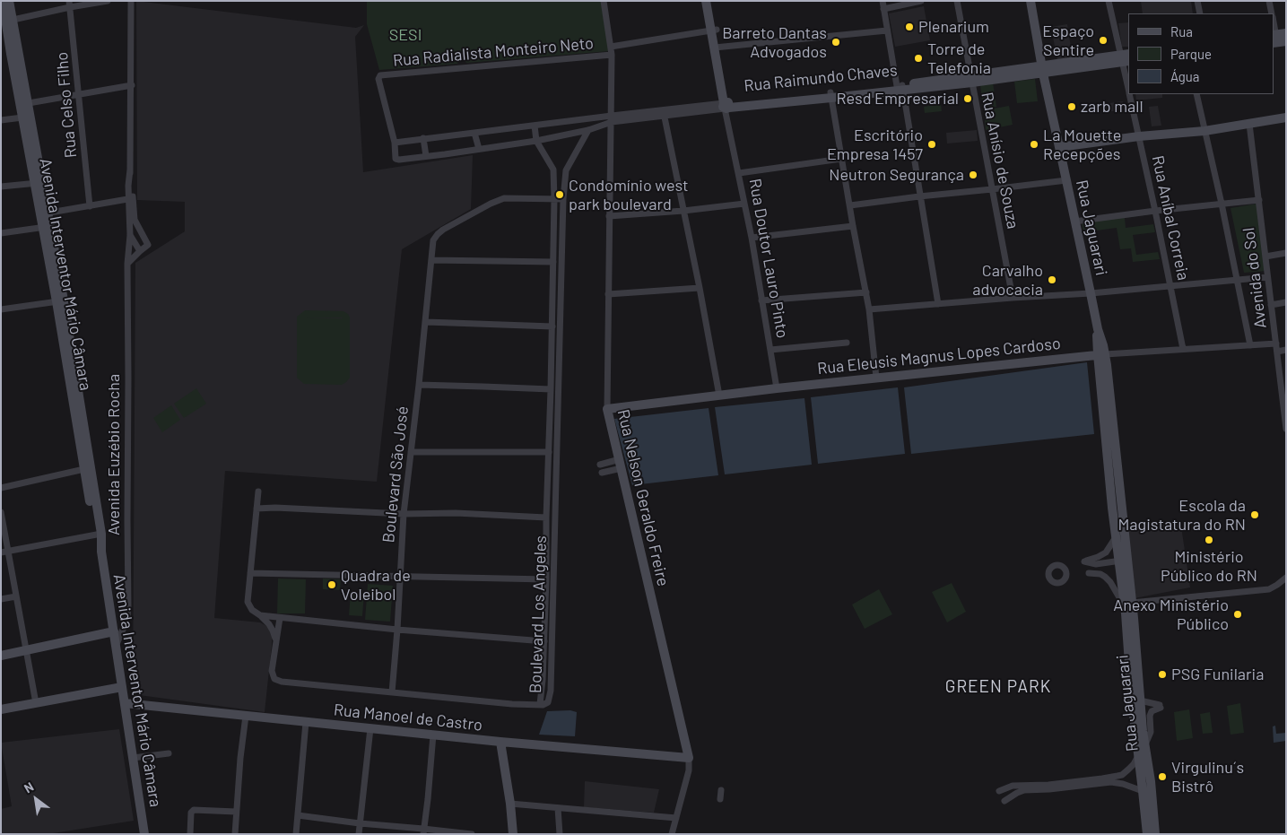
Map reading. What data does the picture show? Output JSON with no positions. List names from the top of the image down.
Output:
{
  "streets": {
    "main road": [
      "Rua Raimundo Chaves",
      "Rua Jaguarari",
      "Rua Doutor Lauro Pinto",
      "Avenida Interventor Mário Câmara",
      "Rua Eleusis Magnus Lopes Cardoso",
      "Rua Nelson Geraldo Freire",
      "Rua Manoel de Castro"
    ],
    "street": [
      "Rua Radialista Monteiro Neto",
      "Rua Celso Filho",
      "Rua Anísio de Souza",
      "Rua Aníbal Correia",
      "Avenida do Sol",
      "Avenida Euzébio Rocha",
      "Boulevard São José",
      "Boulevard Los Angeles"
    ]
  },
  "crossings": [
    ["Rua Radialista Monteiro Neto", "Rua Raimundo Chaves"],
    ["Rua Radialista Monteiro Neto", "Rua Doutor Lauro Pinto"],
    ["Rua Radialista Monteiro Neto", "Rua Nelson Geraldo Freire"],
    ["Rua Raimundo Chaves", "Rua Anísio de Souza"],
    ["Rua Raimundo Chaves", "Rua Aníbal Correia"],
    ["Rua Raimundo Chaves", "Rua Jaguarari"],
    ["Rua Raimundo Chaves", "Rua Doutor Lauro Pinto"],
    ["Rua Raimundo Chaves", "Rua Nelson Geraldo Freire"],
    ["Rua Raimundo Chaves", "Boulevard Los Angeles"],
    ["Rua Aníbal Correia", "Rua Eleusis Magnus Lopes Cardoso"],
    ["Rua Jaguarari", "Rua Eleusis Magnus Lopes Cardoso"],
    ["Rua Doutor Lauro Pinto", "Rua Eleusis Magnus Lopes Cardoso"],
    ["Avenida Interventor Mário Câmara", "Avenida Euzébio Rocha"],
    ["Avenida Interventor Mário Câmara", "Rua Manoel de Castro"],
    ["Avenida do Sol", "Rua Eleusis Magnus Lopes Cardoso"],
    ["Rua Eleusis Magnus Lopes Cardoso", "Rua Nelson Geraldo Freire"],
    ["Boulevard São José", "Boulevard Los Angeles"],
    ["Rua Nelson Geraldo Freire", "Rua Manoel de Castro"]
  ],
  "districts": ["GREEN PARK"],
  "parks": ["SESI"],
  "places": [
    "Plenarium",
    "Espaço Sentire",
    "Barreto Dantas Advogados",
    "Torre de Telefonia",
    "Resd Empresarial",
    "zarb mall",
    "Escritório Empresa 1457",
    "La Mouette Recepções",
    "Neutron Segurança",
    "Condomínio west park boulevard",
    "Carvalho advocacia",
    "Escola da Magistatura do RN",
    "Ministério Público do RN",
    "Quadra de Voleibol",
    "Anexo Ministério Público",
    "PSG Funilaria",
    "Virgulinu´s Bistrô"
  ],
  "legend": ["Rua", "Parque", "Água"],
  "north": "top left"
}
